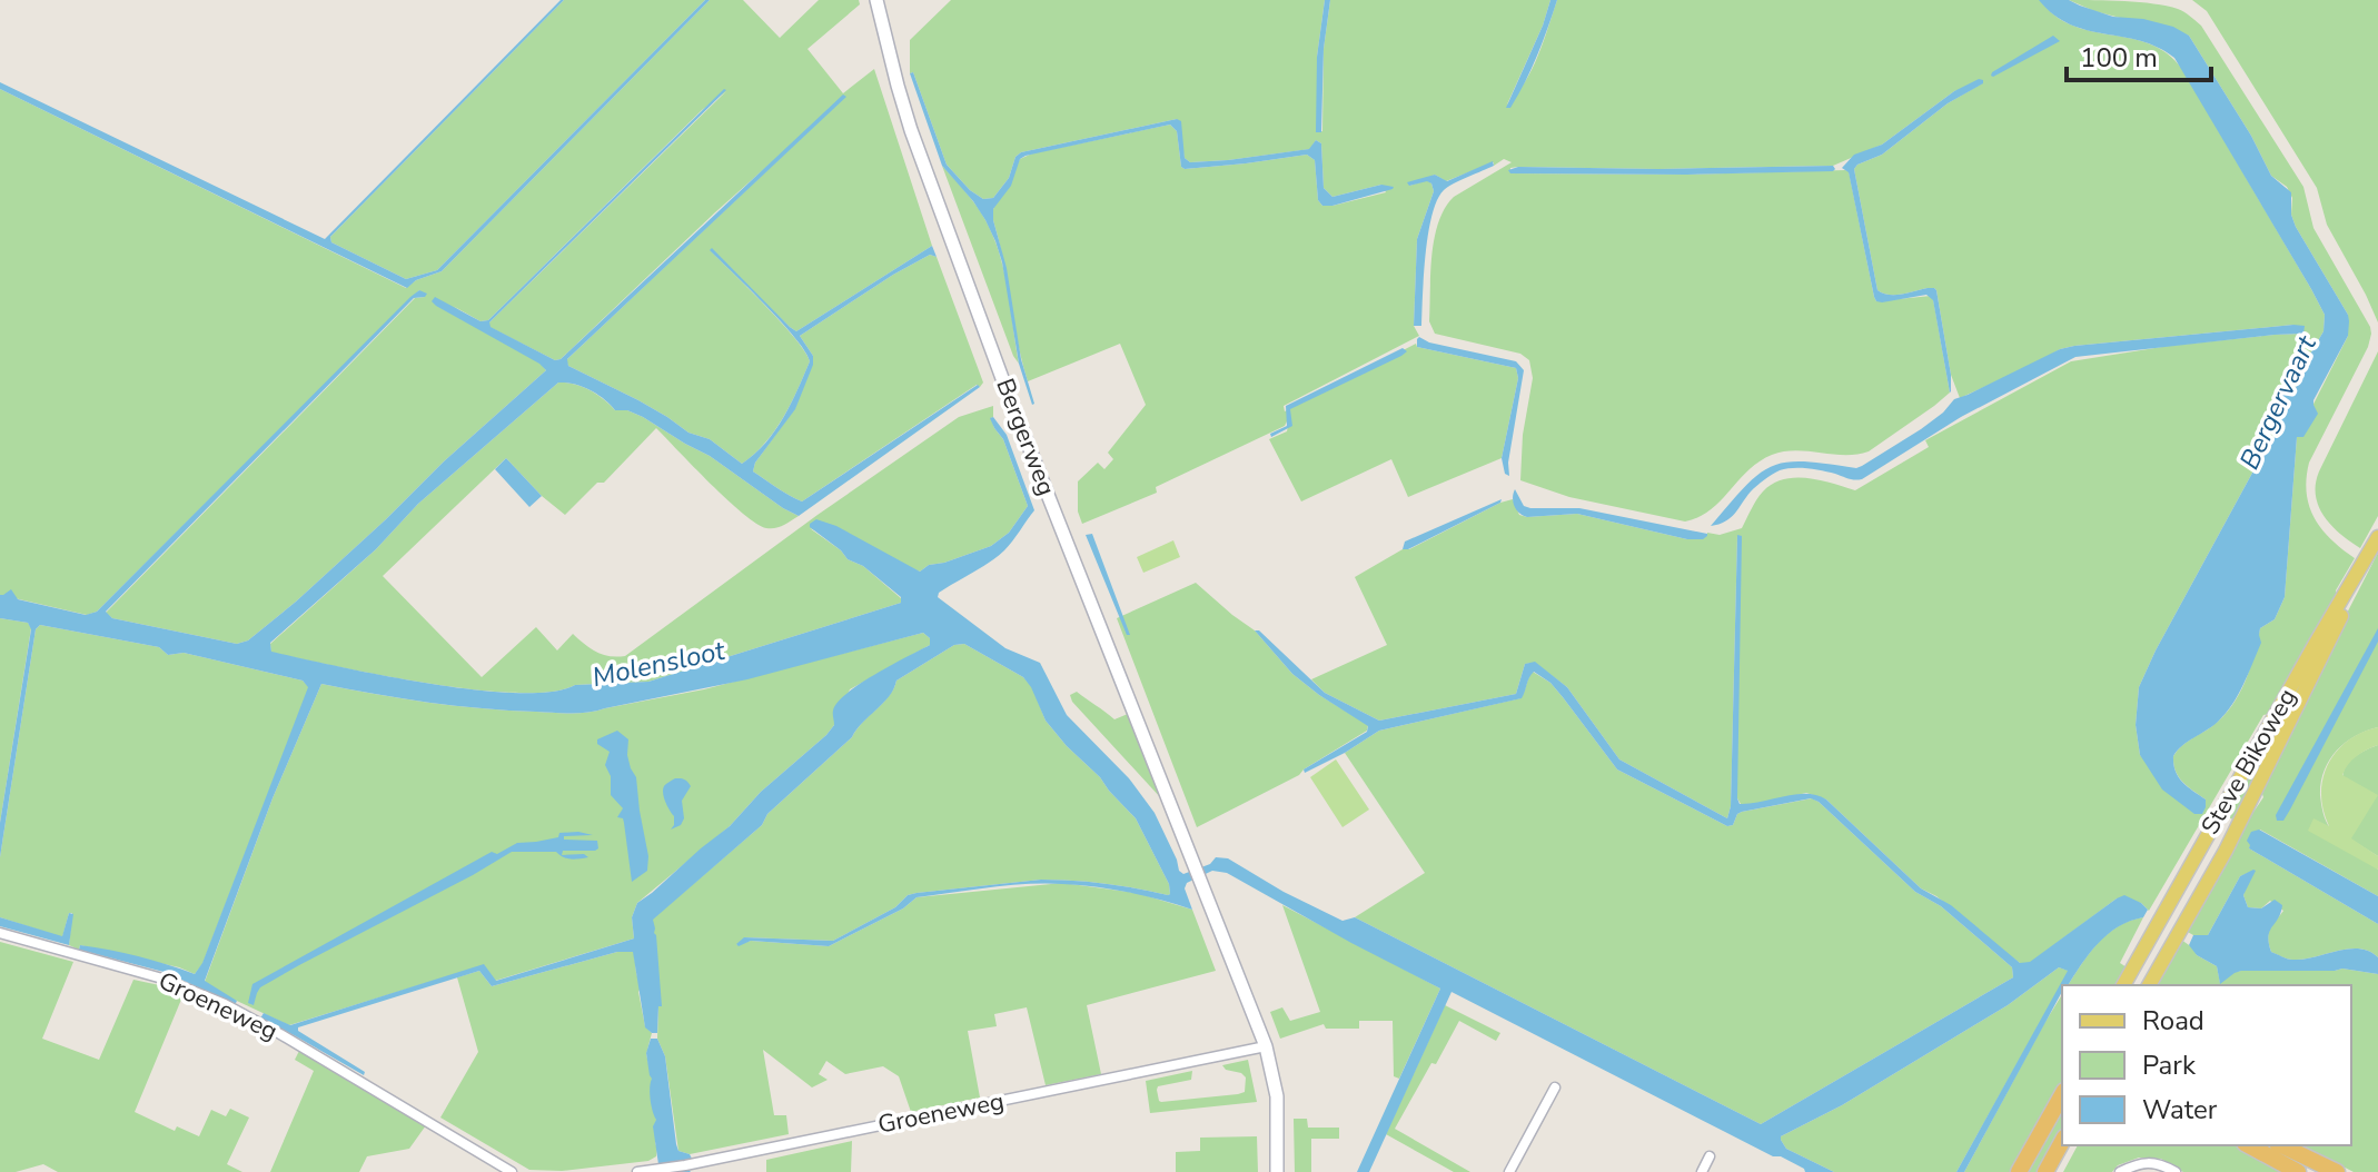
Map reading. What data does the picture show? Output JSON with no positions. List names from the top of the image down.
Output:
{
  "streets": {
    "main road": ["Bergerweg", "Steve Bikoweg"],
    "street": ["Groeneweg"]
  },
  "crossings": [
    ["Bergerweg", "Groeneweg"]
  ],
  "water": ["Bergervaart", "Molensloot"],
  "legend": ["Road", "Park", "Water"],
  "scale_bar": "100 m"
}
